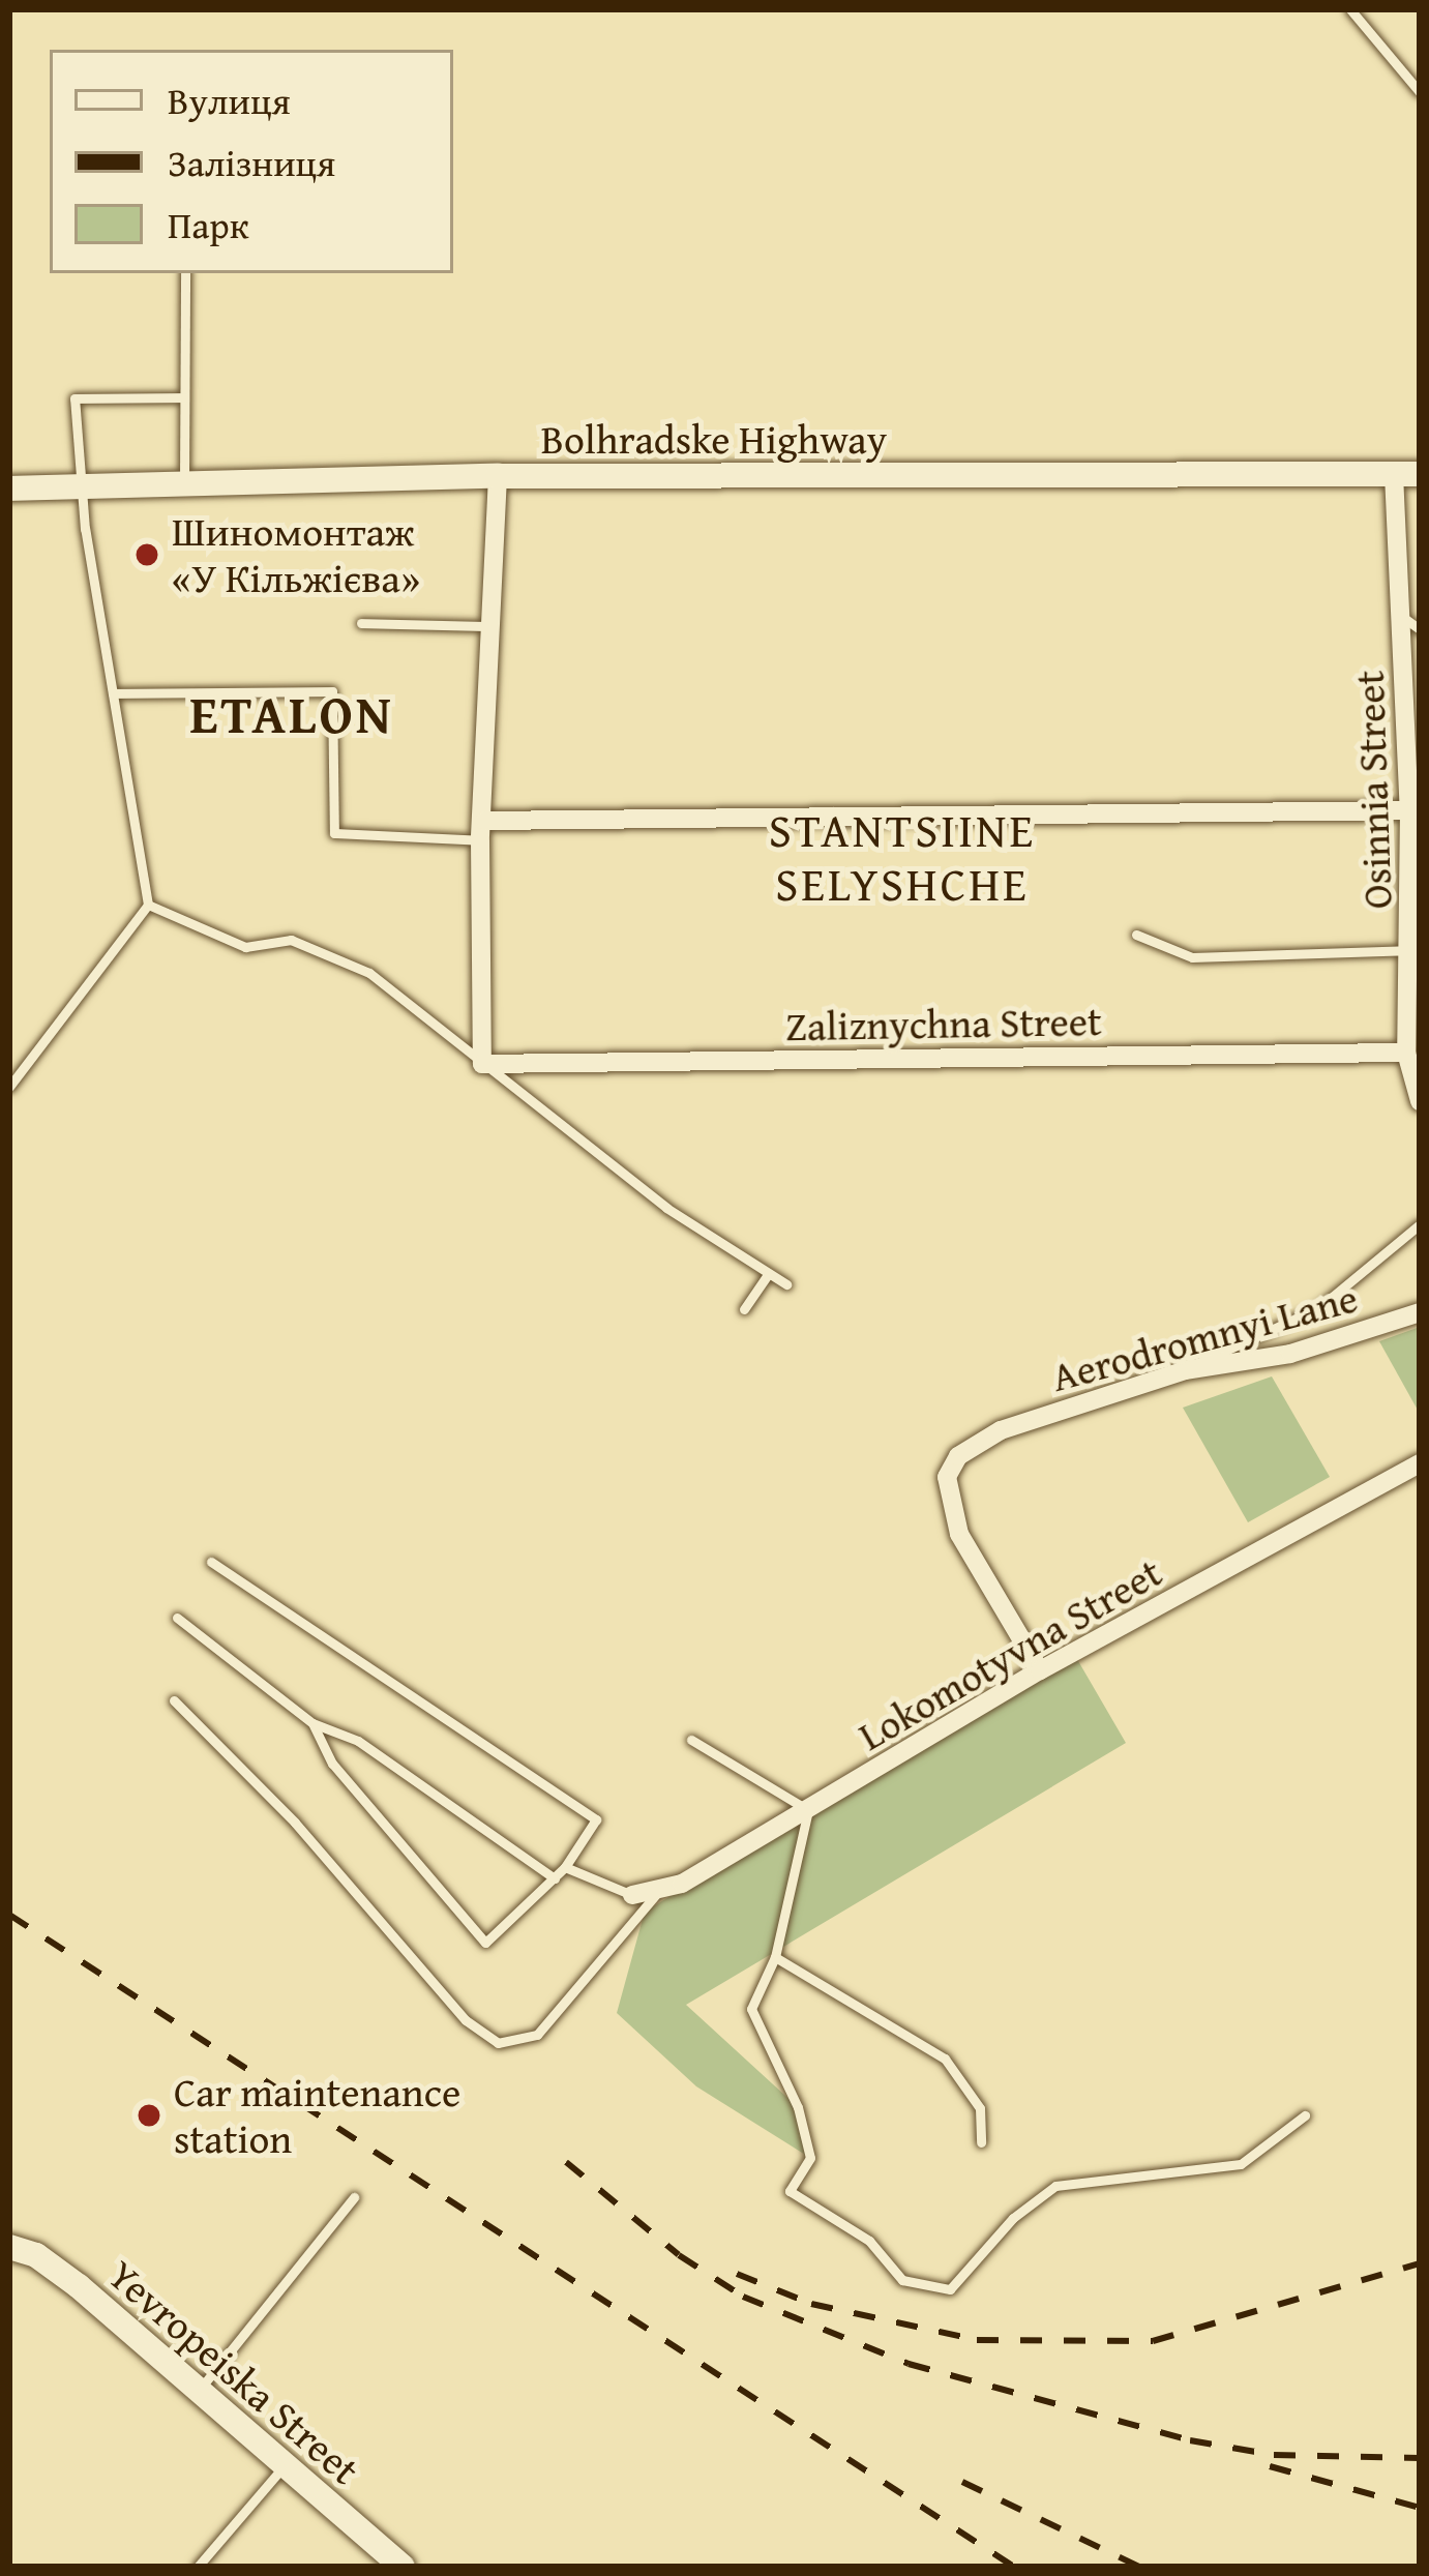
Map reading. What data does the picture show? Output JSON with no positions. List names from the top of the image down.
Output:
{
  "streets": {
    "main road": ["Bolhradske Highway", "Yevropeiska Street"],
    "street": [
      "Osinnia Street",
      "Zaliznychna Street",
      "Aerodromnyi Lane",
      "Lokomotyvna Street"
    ]
  },
  "crossings": [
    ["Bolhradske Highway", "Osinnia Street"],
    ["Osinnia Street", "Zaliznychna Street"],
    ["Aerodromnyi Lane", "Lokomotyvna Street"]
  ],
  "districts": ["ETALON", "STANTSIINE SELYSHCHE"],
  "places": ["Шиномонтаж «У Кільжієва»", "Car maintenance station"],
  "legend": ["Вулиця", "Залізниця", "Парк"]
}
